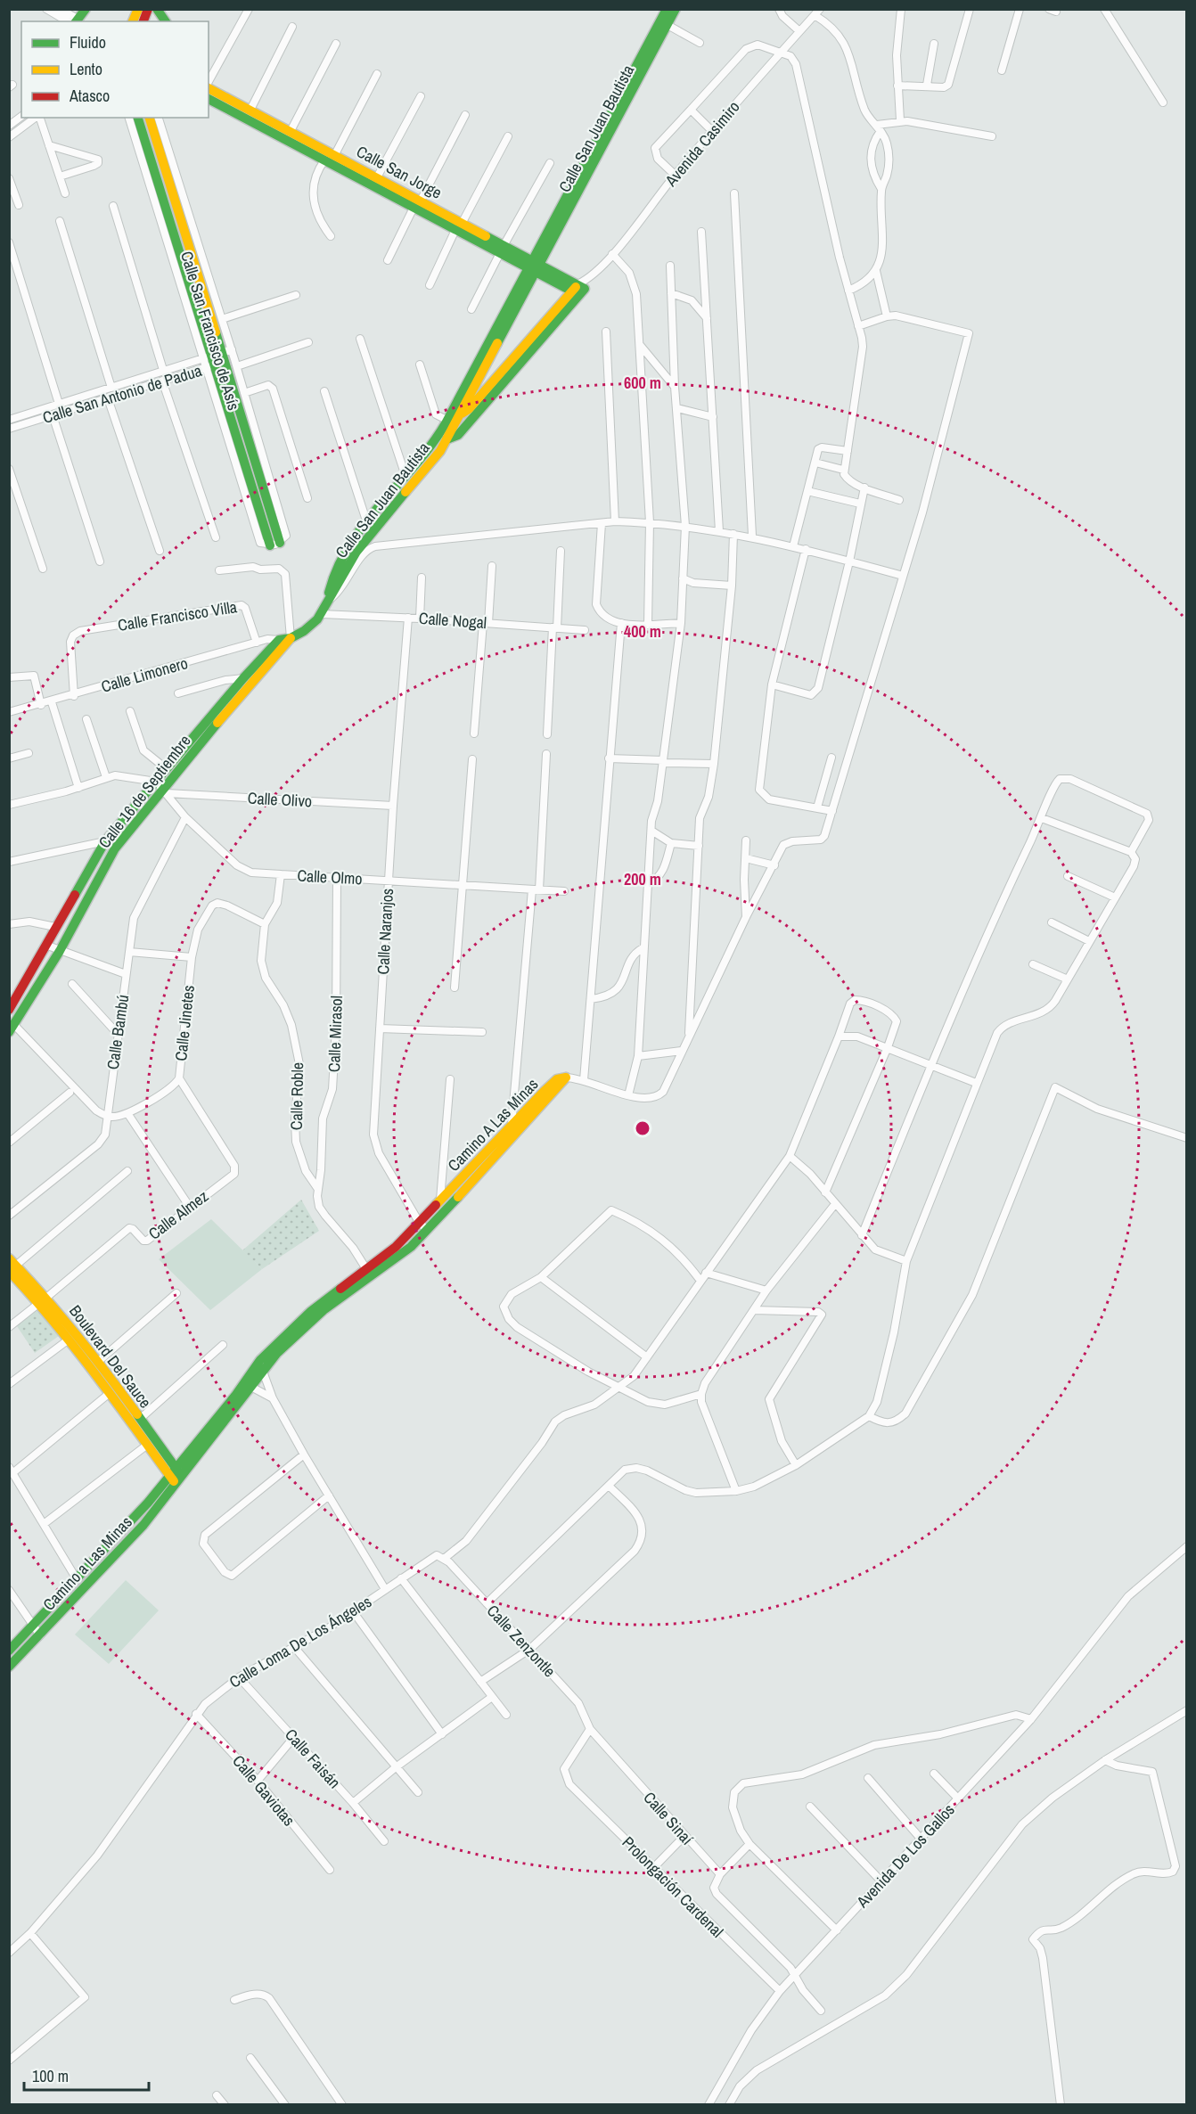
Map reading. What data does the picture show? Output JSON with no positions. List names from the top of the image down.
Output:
{
  "streets": {
    "main road": [
      "Calle San Juan Bautista",
      "Calle San Jorge",
      "Calle San Francisco de Asís",
      "Calle 16 de Septiembre",
      "Camino A Las Minas",
      "Boulevard Del Sauce",
      "Camino a Las Minas"
    ],
    "street": [
      "Avenida Casimiro",
      "Calle San Antonio de Padua",
      "Calle Francisco Villa",
      "Calle Nogal",
      "Calle Limonero",
      "Calle Olivo",
      "Calle Olmo",
      "Calle Naranjos",
      "Calle Jinetes",
      "Calle Bambú",
      "Calle Mirasol",
      "Calle Roble",
      "Calle Almez",
      "Calle Zenzontle",
      "Calle Loma De Los Ángeles",
      "Calle Faisán",
      "Calle Gaviotas",
      "Calle Sinaí",
      "Avenida De Los Gallos",
      "Prolongación Cardenal"
    ]
  },
  "crossings": [
    ["Calle San Juan Bautista", "Calle San Jorge"],
    ["Calle San Juan Bautista", "Calle 16 de Septiembre"],
    ["Avenida Casimiro", "Calle San Jorge"],
    ["Calle San Francisco de Asís", "Calle San Antonio de Padua"],
    ["Calle Francisco Villa", "Calle Limonero"],
    ["Calle Nogal", "Calle 16 de Septiembre"],
    ["Calle Nogal", "Calle Naranjos"],
    ["Calle Limonero", "Calle 16 de Septiembre"],
    ["Calle 16 de Septiembre", "Calle Olivo"],
    ["Calle 16 de Septiembre", "Calle Olmo"],
    ["Calle Olivo", "Calle Olmo"],
    ["Calle Olivo", "Calle Naranjos"],
    ["Calle Olmo", "Calle Naranjos"],
    ["Calle Olmo", "Calle Bambú"],
    ["Calle Olmo", "Calle Mirasol"],
    ["Calle Olmo", "Calle Roble"],
    ["Calle Naranjos", "Camino A Las Minas"],
    ["Calle Jinetes", "Calle Roble"],
    ["Calle Jinetes", "Calle Almez"],
    ["Calle Mirasol", "Calle Roble"],
    ["Calle Roble", "Camino A Las Minas"],
    ["Camino A Las Minas", "Boulevard Del Sauce"],
    ["Camino A Las Minas", "Camino a Las Minas"],
    ["Calle Almez", "Boulevard Del Sauce"],
    ["Boulevard Del Sauce", "Camino a Las Minas"],
    ["Calle Zenzontle", "Calle Loma De Los Ángeles"],
    ["Calle Zenzontle", "Calle Sinaí"],
    ["Calle Zenzontle", "Prolongación Cardenal"],
    ["Calle Loma De Los Ángeles", "Calle Faisán"],
    ["Calle Loma De Los Ángeles", "Calle Gaviotas"],
    ["Calle Sinaí", "Prolongación Cardenal"],
    ["Avenida De Los Gallos", "Prolongación Cardenal"]
  ],
  "legend": ["Fluido", "Lento", "Atasco"],
  "scale_bar": "100 m",
  "rings": ["600 m", "400 m", "200 m"]
}
